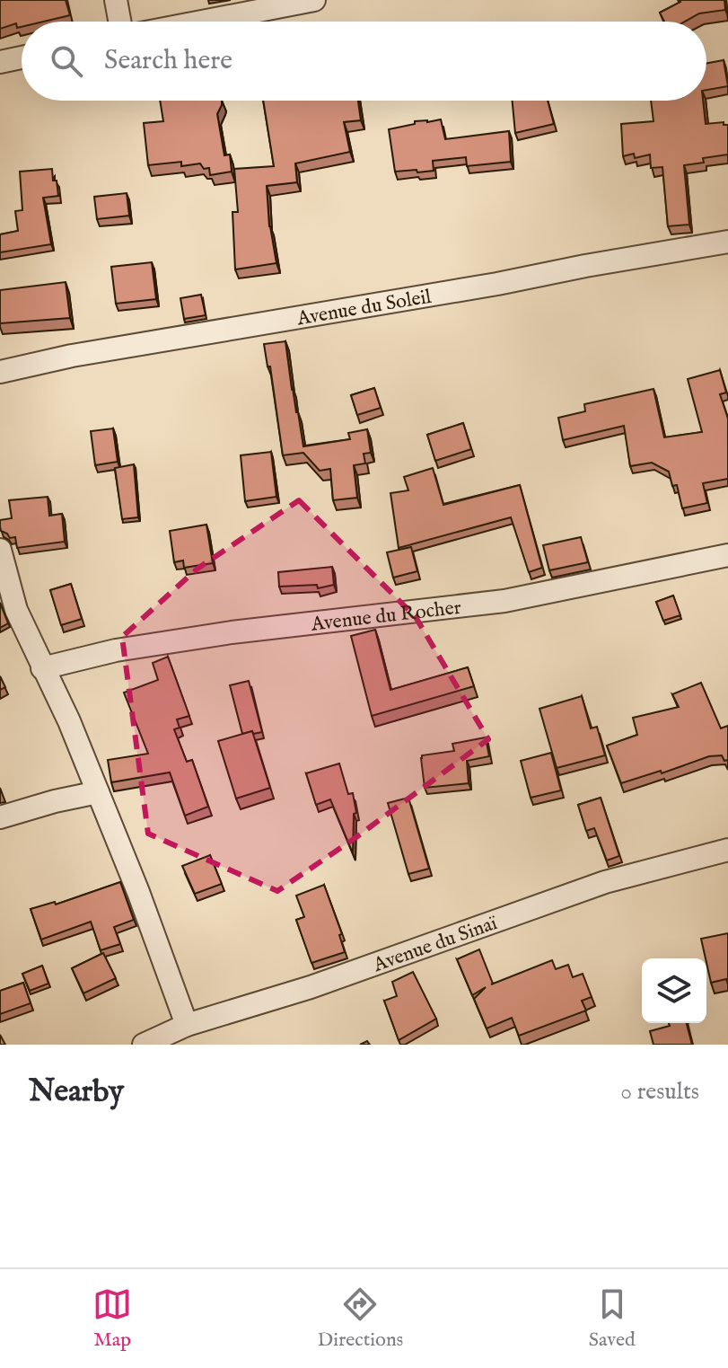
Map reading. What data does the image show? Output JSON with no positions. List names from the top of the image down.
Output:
{
  "streets": {
    "street": ["Avenue du Soleil", "Avenue du Rocher", "Avenue du Sinaï"]
  },
  "page": {
    "search": "Search here",
    "heading": ["Nearby", "0 results"],
    "nav": ["Map", "Directions", "Saved"]
  }
}
